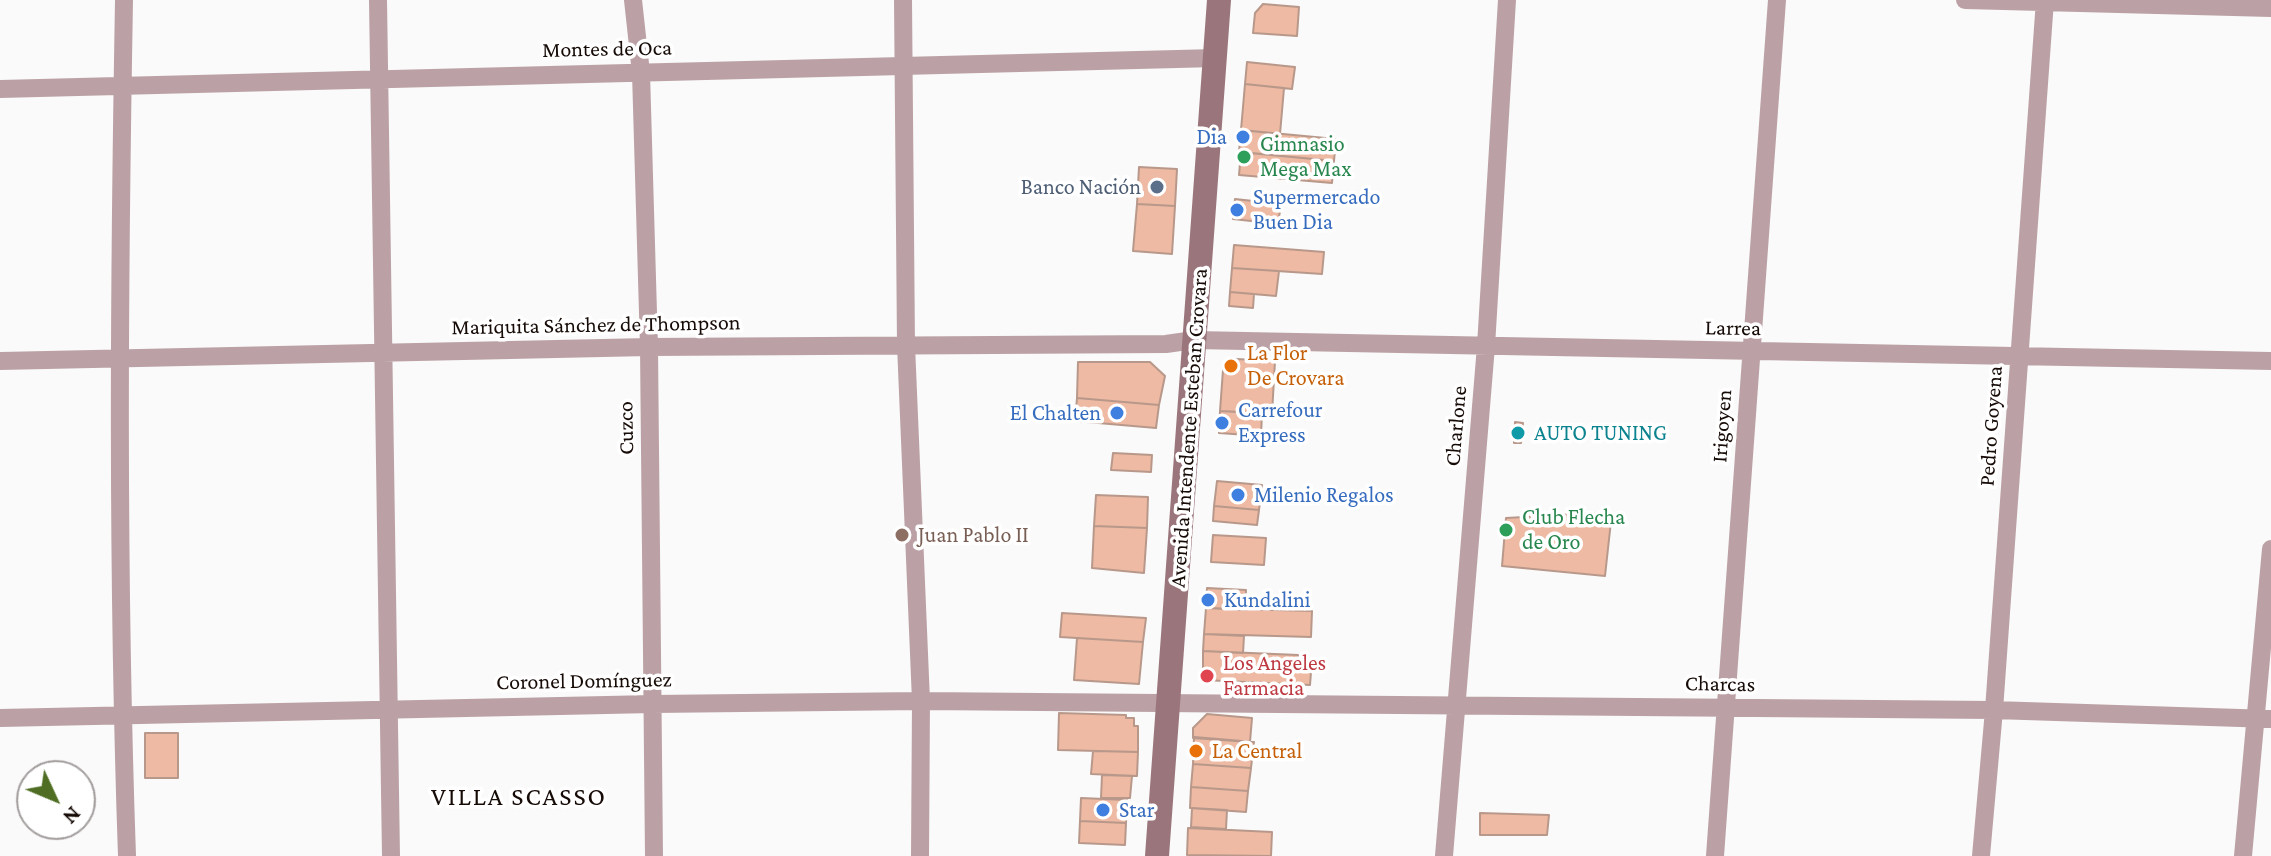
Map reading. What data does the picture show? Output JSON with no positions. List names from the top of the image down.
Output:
{
  "streets": {
    "main road": ["Avenida Intendente Esteban Crovara"],
    "street": [
      "Montes de Oca",
      "Mariquita Sánchez de Thompson",
      "Larrea",
      "Charlone",
      "Irigoyen",
      "Pedro Goyena",
      "Cuzco",
      "Coronel Domínguez",
      "Charcas"
    ]
  },
  "crossings": [
    ["Montes de Oca", "Cuzco"],
    ["Montes de Oca", "Avenida Intendente Esteban Crovara"],
    ["Mariquita Sánchez de Thompson", "Larrea"],
    ["Mariquita Sánchez de Thompson", "Cuzco"],
    ["Mariquita Sánchez de Thompson", "Avenida Intendente Esteban Crovara"],
    ["Larrea", "Charlone"],
    ["Larrea", "Irigoyen"],
    ["Larrea", "Pedro Goyena"],
    ["Larrea", "Avenida Intendente Esteban Crovara"],
    ["Charlone", "Charcas"],
    ["Irigoyen", "Charcas"],
    ["Pedro Goyena", "Charcas"],
    ["Cuzco", "Coronel Domínguez"],
    ["Avenida Intendente Esteban Crovara", "Coronel Domínguez"],
    ["Avenida Intendente Esteban Crovara", "Charcas"],
    ["Coronel Domínguez", "Charcas"]
  ],
  "districts": ["VILLA SCASSO"],
  "places": [
    "Dia",
    "Gimnasio Mega Max",
    "Banco Nación",
    "Supermercado Buen Dia",
    "La Flor De Crovara",
    "El Chalten",
    "Carrefour Express",
    "AUTO TUNING",
    "Milenio Regalos",
    "Club Flecha de Oro",
    "Juan Pablo II",
    "Kundalini",
    "Los Angeles Farmacia",
    "La Central",
    "Star"
  ],
  "north": "bottom right"
}
